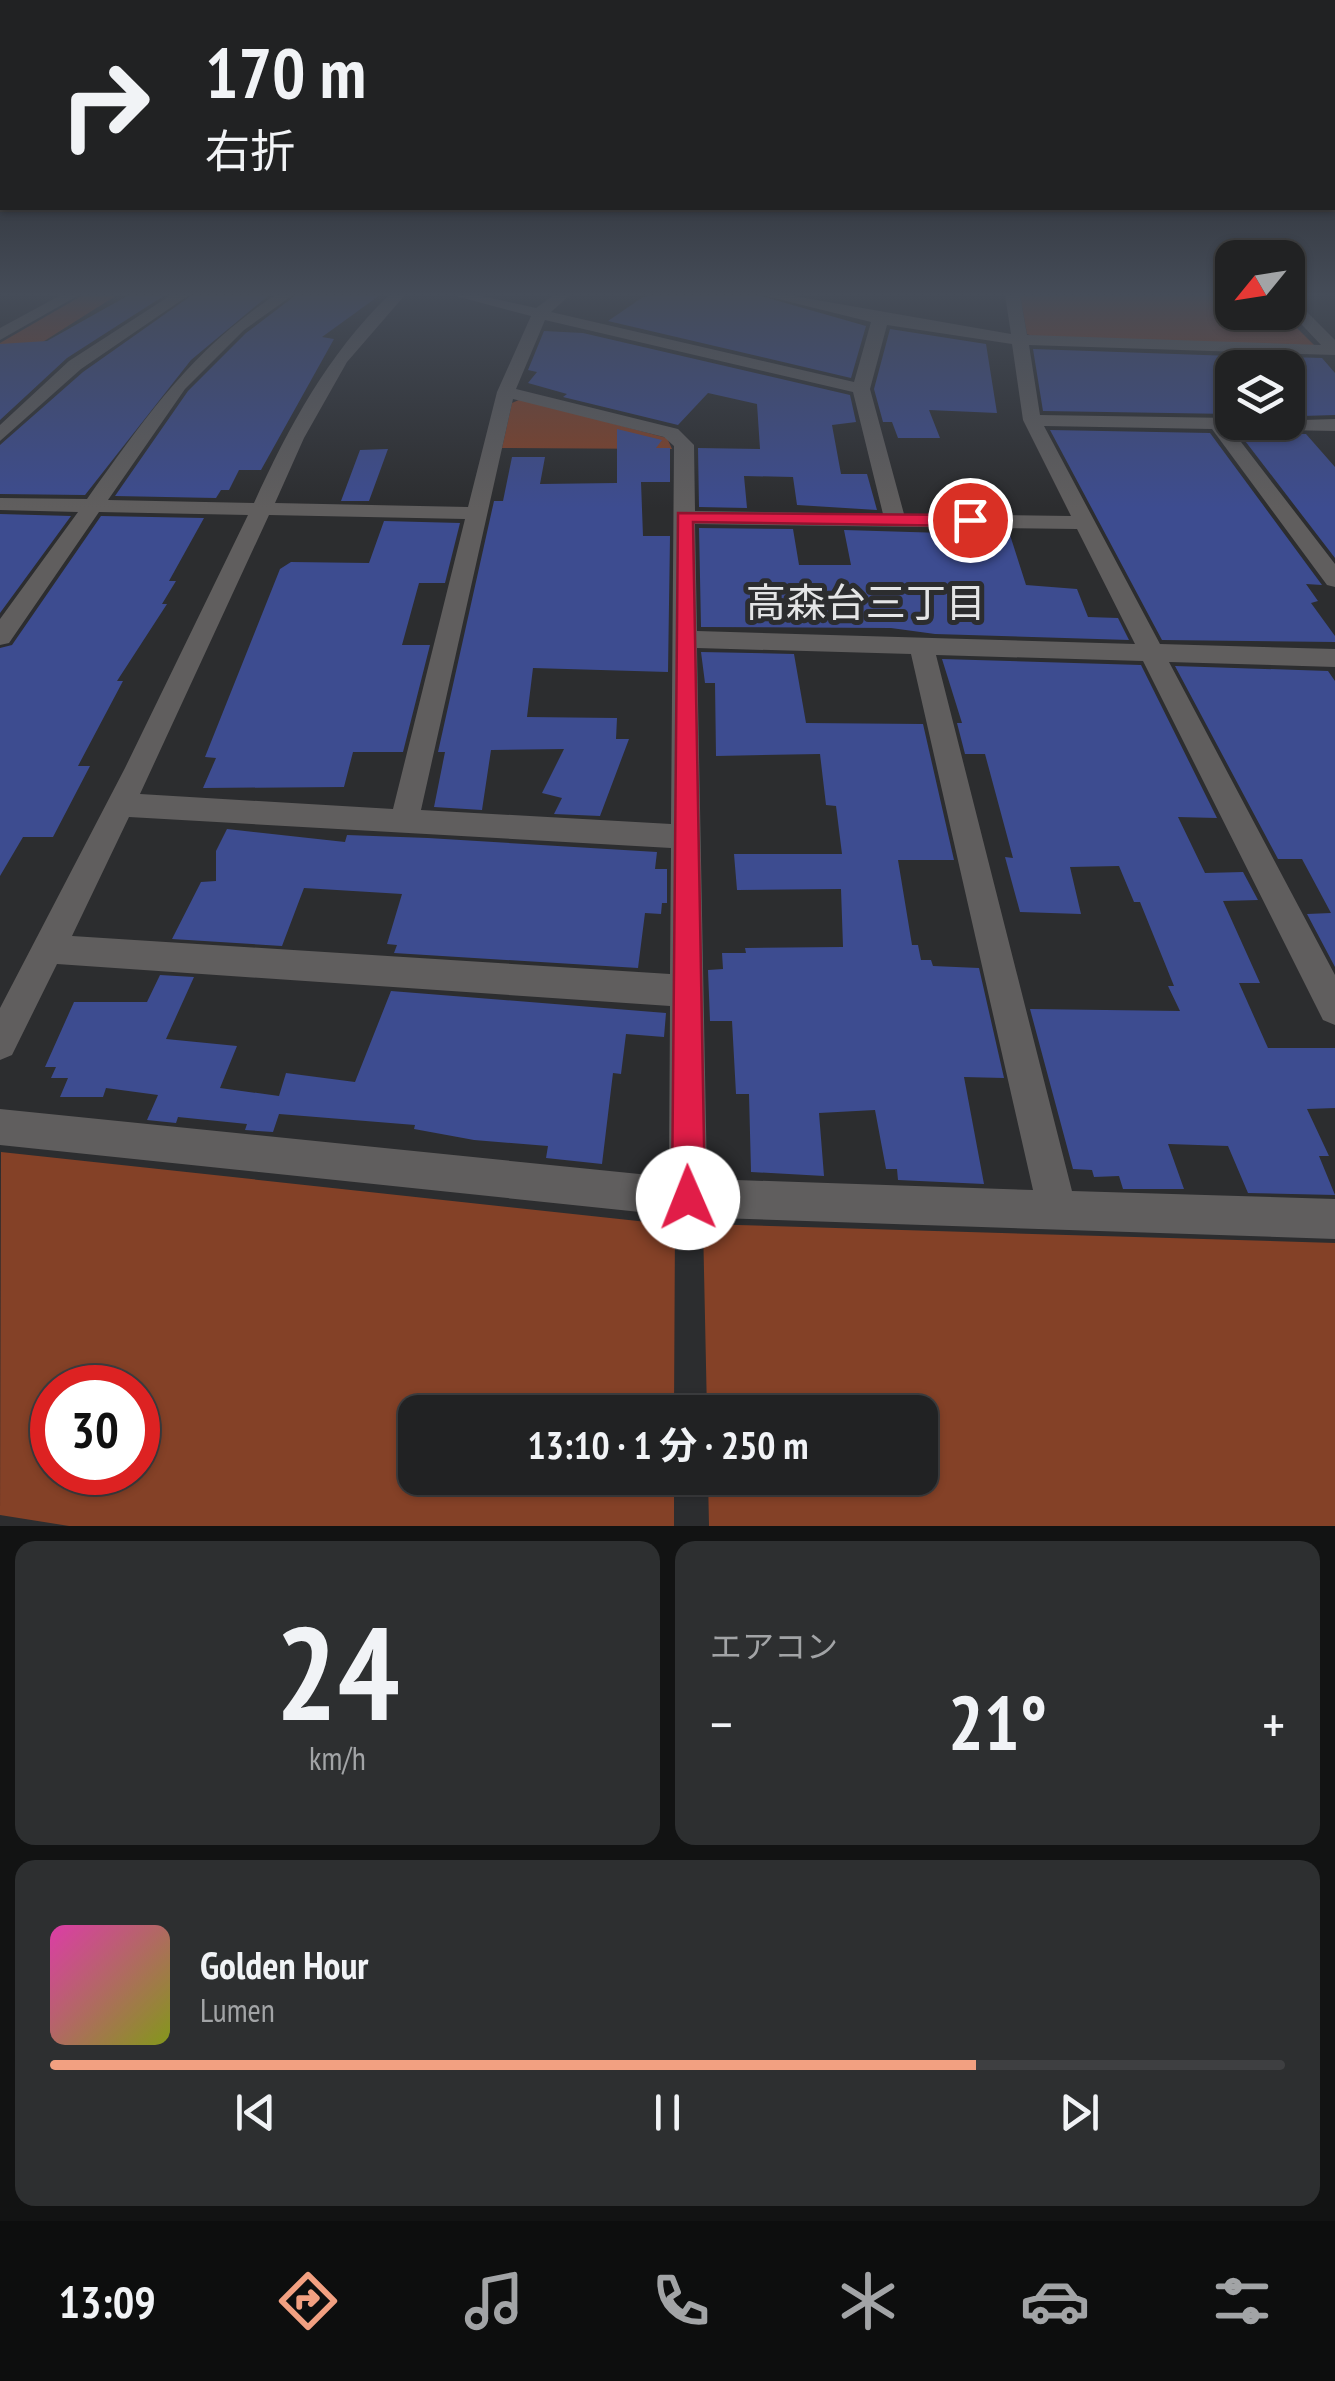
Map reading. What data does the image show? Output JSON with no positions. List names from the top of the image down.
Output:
{
  "districts": ["高森台三丁目"],
  "north": "bottom left",
  "page": {
    "turn": ["170 m", "右折"],
    "limit": "30",
    "trip": "13:10 · 1 分 · 250 m",
    "tile": [
      ["24", "km/h"],
      "エアコン"
    ],
    "heat": ["−", "21°", "+"],
    "song": ["Golden Hour", "Lumen"],
    "tabs": "13:09"
  }
}
